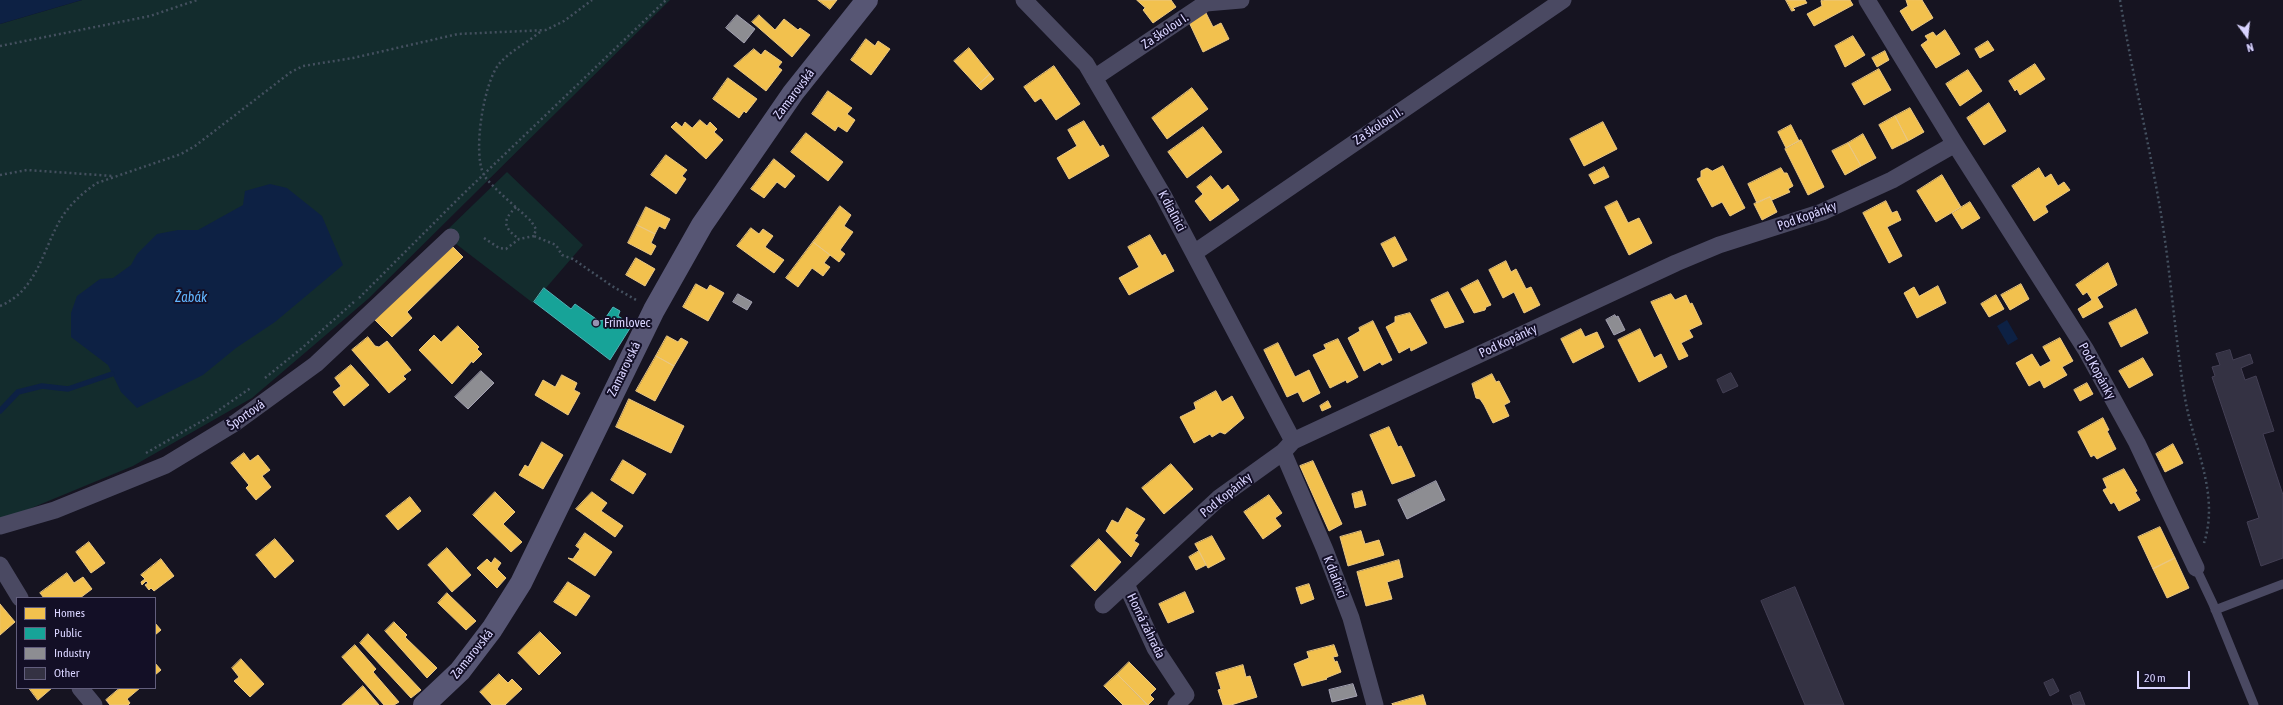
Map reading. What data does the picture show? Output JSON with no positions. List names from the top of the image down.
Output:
{
  "streets": {
    "main road": ["Zamarovská"],
    "street": [
      "Za školou I.",
      "Za školou II.",
      "K diaľnici",
      "Pod Kopánky",
      "Športová",
      "Horná záhrada"
    ]
  },
  "crossings": [
    ["Za školou I.", "K diaľnici"],
    ["Za školou II.", "K diaľnici"],
    ["K diaľnici", "Pod Kopánky"],
    ["Pod Kopánky", "Horná záhrada"]
  ],
  "water": ["Žabák"],
  "places": ["Frimlovec"],
  "legend": [
    "Homes",
    "Public",
    "Industry",
    "Other"
  ],
  "scale_bar": "20 m",
  "north": "bottom"
}
